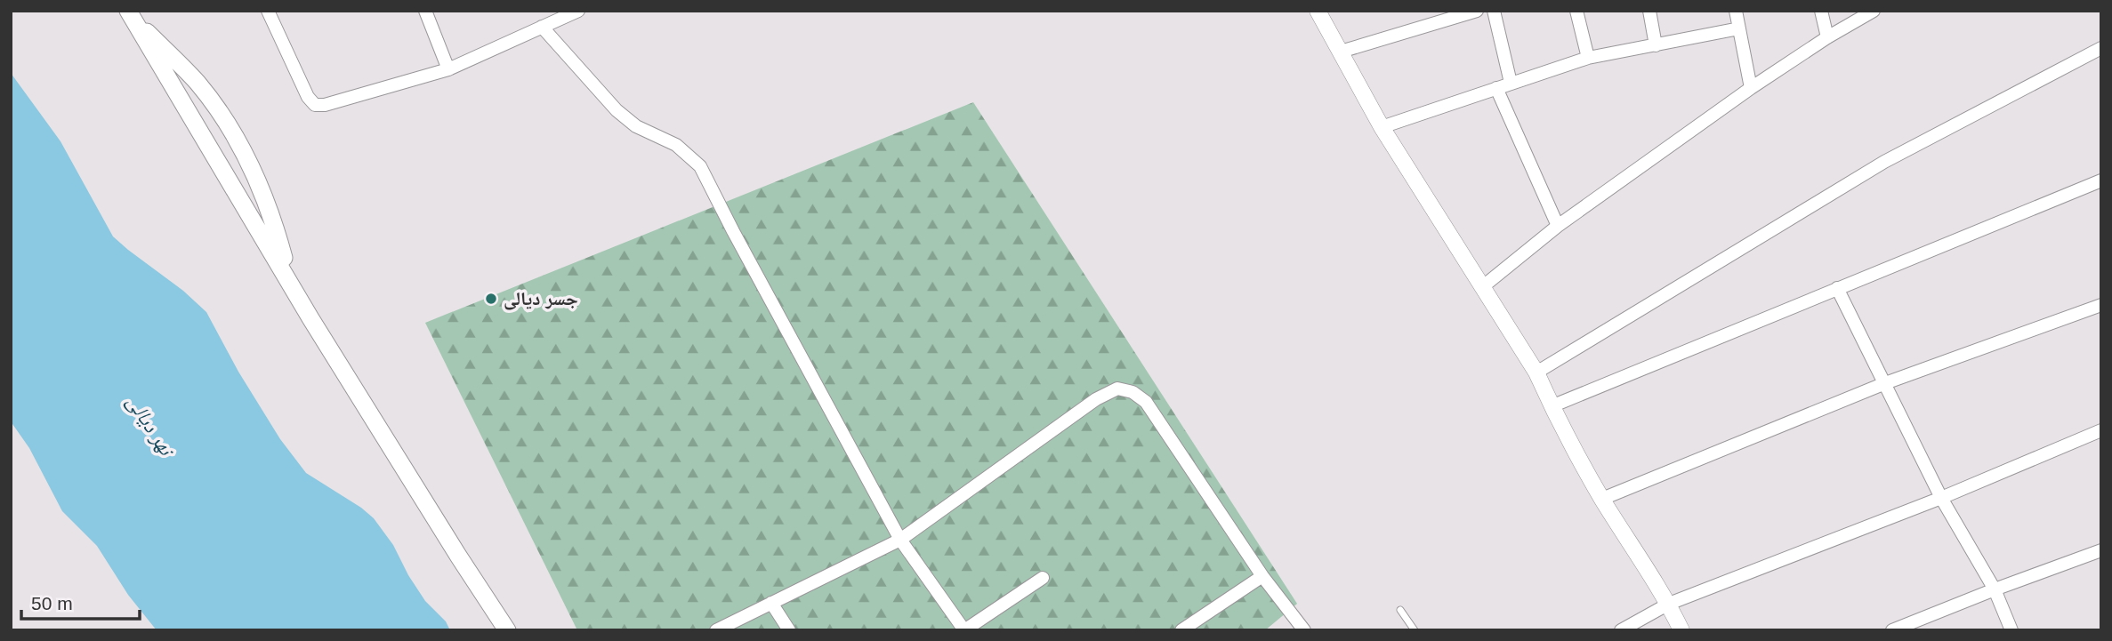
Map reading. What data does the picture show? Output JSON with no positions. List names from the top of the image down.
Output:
{
  "water": ["نهر ديالى"],
  "places": ["جسر ديالى"],
  "scale_bar": "50 m"
}
